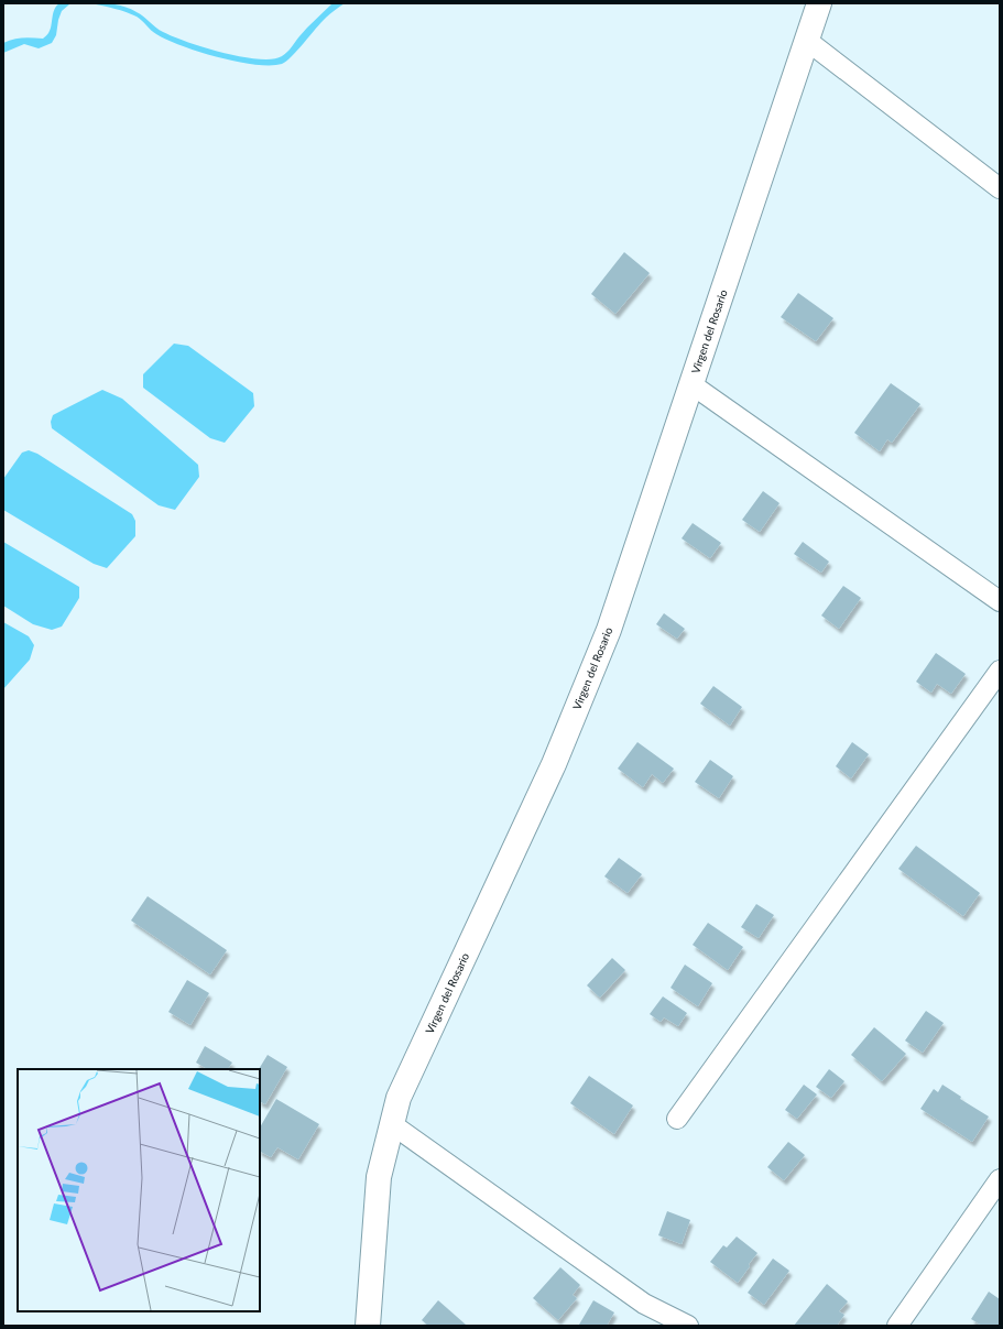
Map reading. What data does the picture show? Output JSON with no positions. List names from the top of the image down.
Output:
{
  "streets": {
    "street": ["Virgen del Rosario"]
  }
}
